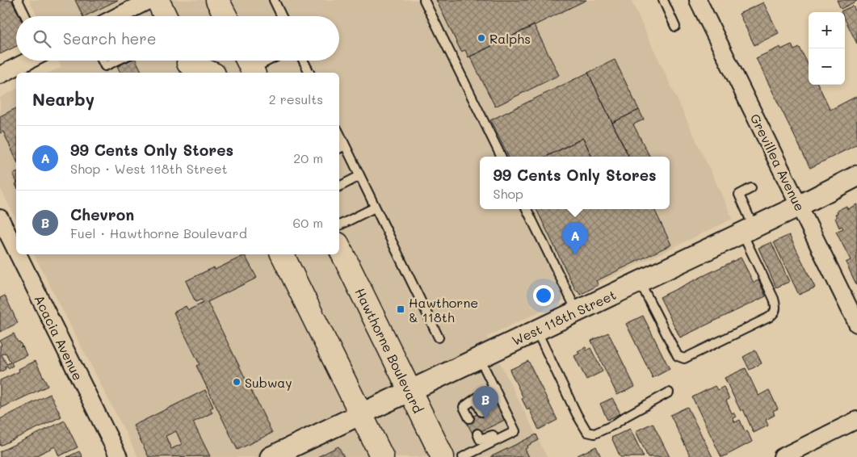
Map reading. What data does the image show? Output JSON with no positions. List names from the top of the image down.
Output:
{
  "streets": {
    "main road": ["Hawthorne Boulevard"],
    "street": ["Grevillea Avenue", "West 118th Street", "Acacia Avenue"]
  },
  "crossings": [
    ["Grevillea Avenue", "West 118th Street"],
    ["West 118th Street", "Hawthorne Boulevard"]
  ],
  "places": {
    "other": ["Ralphs", "Subway"],
    "transit": ["Hawthorne & 118th"]
  },
  "page": {
    "map_buttons": ["+", "−"],
    "search": "Search here",
    "heading": ["Nearby", "2 results"],
    "list": [
      {
        "mark": "A",
        "name": "99 Cents Only Stores",
        "note": "Shop · West 118th Street",
        "value": "20 m"
      },
      {
        "mark": "B",
        "name": "Chevron",
        "note": "Fuel · Hawthorne Boulevard",
        "value": "60 m"
      }
    ],
    "popup": ["99 Cents Only Stores", "Shop"],
    "pins": ["A", "B"]
  }
}
